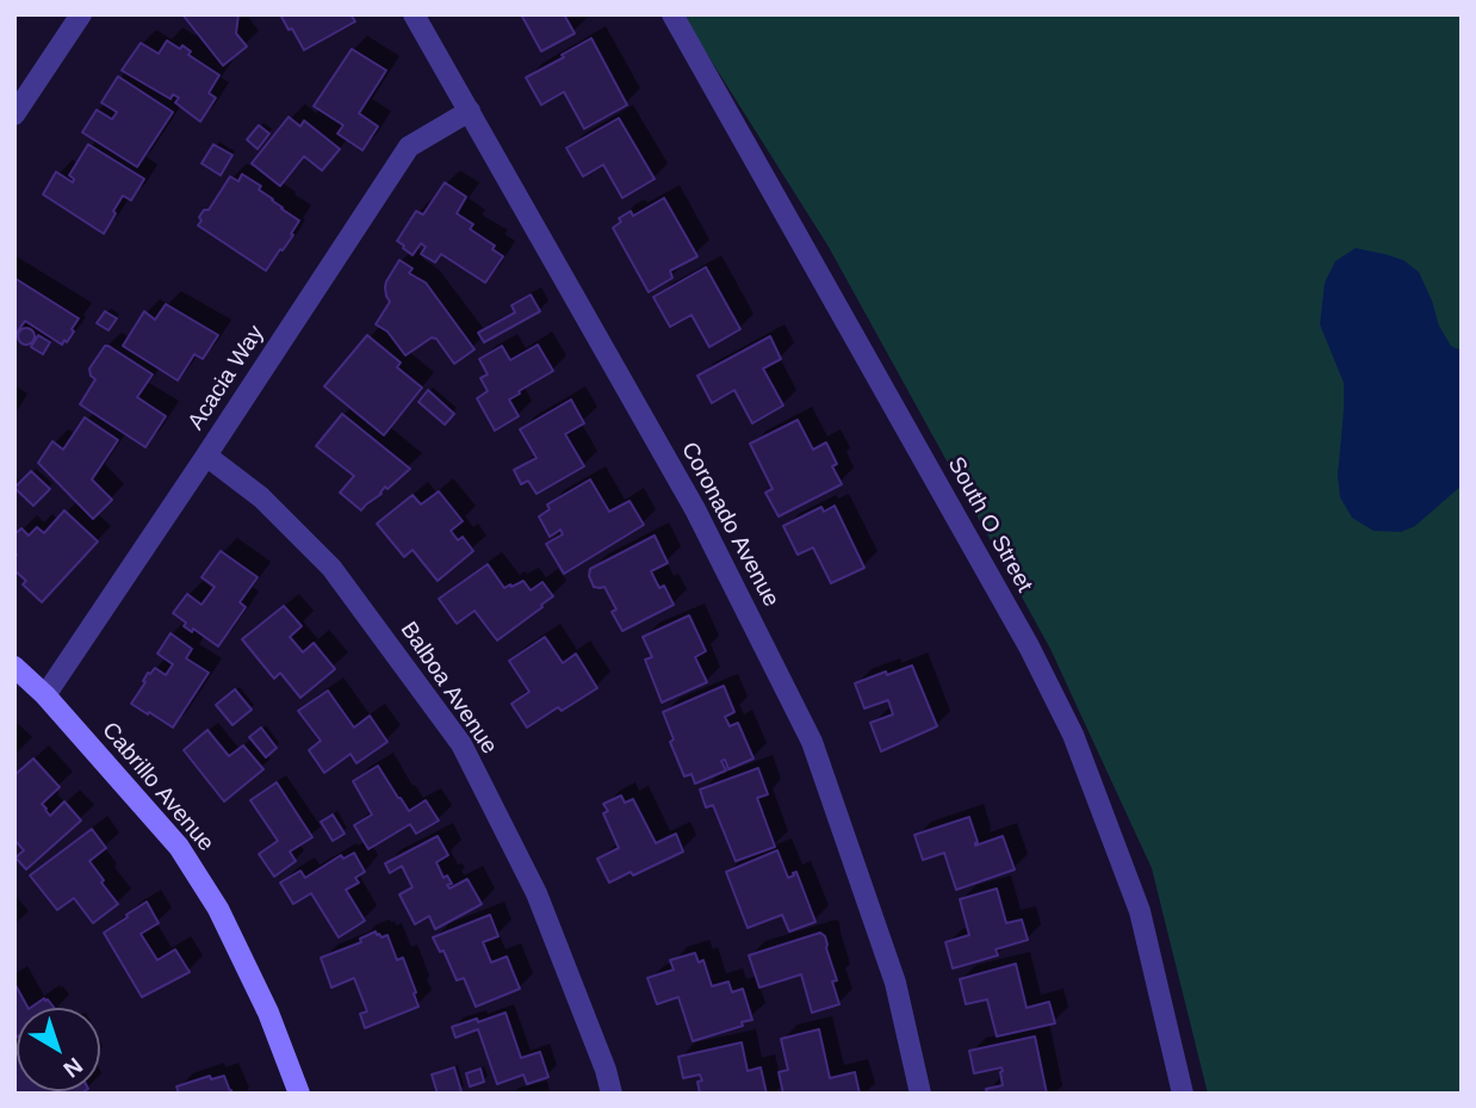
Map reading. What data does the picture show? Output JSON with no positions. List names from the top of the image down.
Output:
{
  "streets": {
    "street": [
      "Acacia Way",
      "Coronado Avenue",
      "South O Street",
      "Balboa Avenue",
      "Cabrillo Avenue"
    ]
  },
  "crossings": [
    ["Acacia Way", "Coronado Avenue"],
    ["Acacia Way", "Balboa Avenue"],
    ["Acacia Way", "Cabrillo Avenue"]
  ],
  "north": "bottom right"
}
